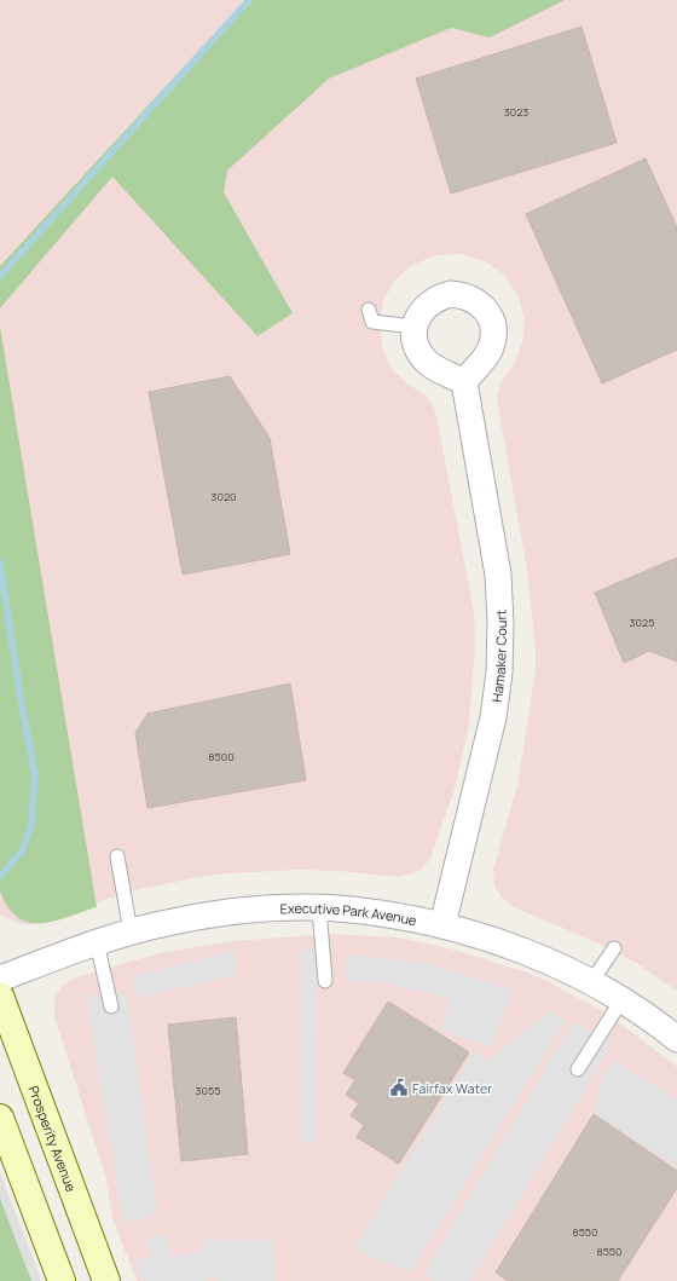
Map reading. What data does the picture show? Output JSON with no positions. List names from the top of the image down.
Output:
{
  "streets": {
    "main road": ["Prosperity Avenue"],
    "street": ["Hamaker Court", "Executive Park Avenue"]
  },
  "crossings": [
    ["Hamaker Court", "Executive Park Avenue"]
  ],
  "places": {
    "public building": ["Fairfax Water"]
  },
  "house_numbers": [
    "3023",
    "3020",
    "3025",
    "8500",
    "3055",
    "8550",
    "8550"
  ]
}
